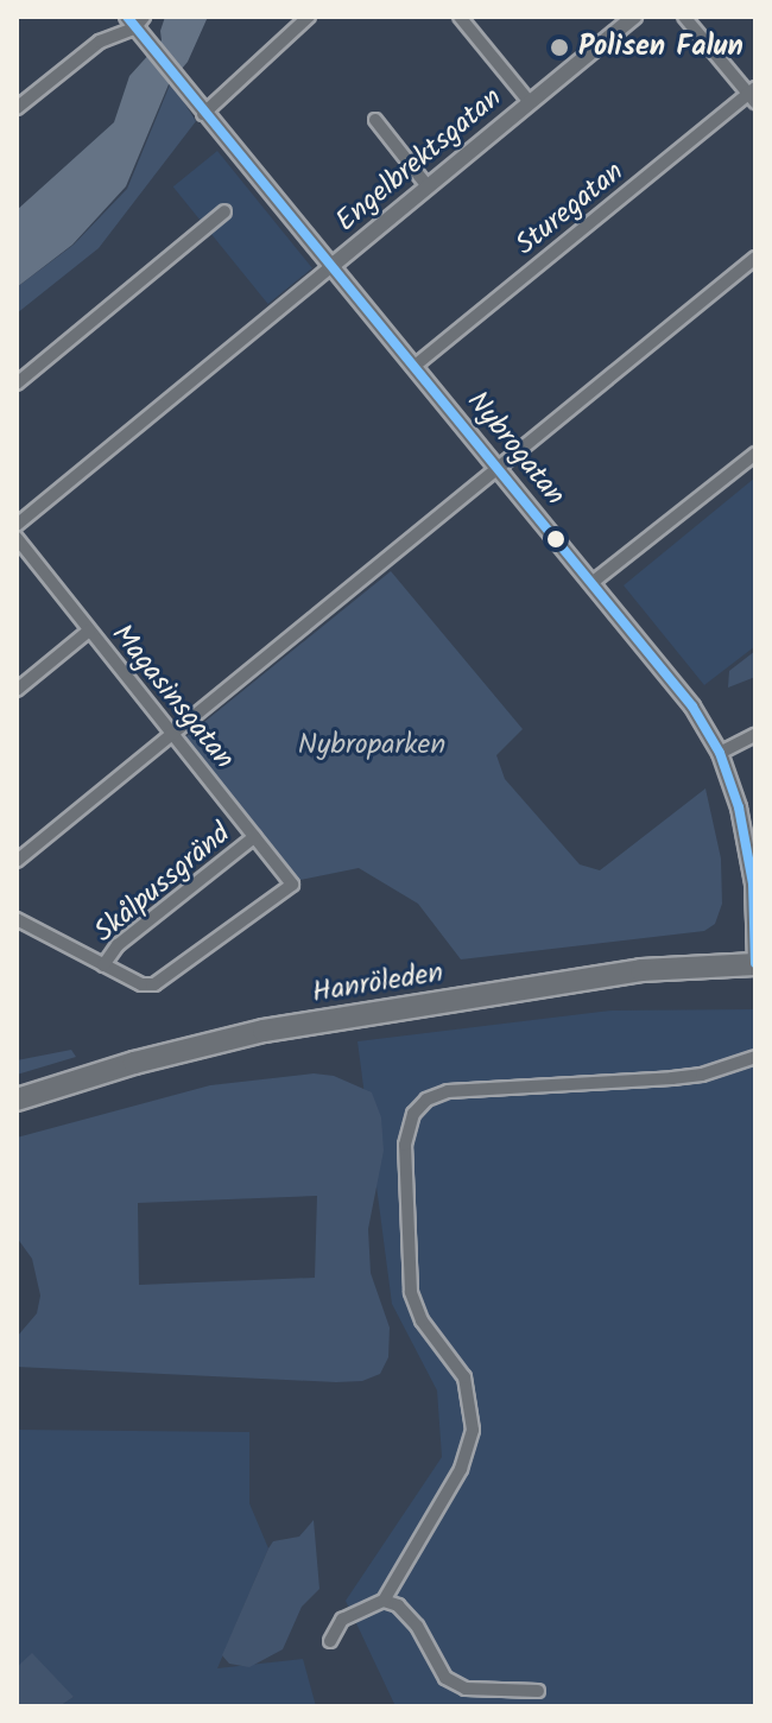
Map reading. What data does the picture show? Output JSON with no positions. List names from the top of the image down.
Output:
{
  "streets": {
    "highway": ["Hanröleden"],
    "street": [
      "Engelbrektsgatan",
      "Sturegatan",
      "Nybrogatan",
      "Magasinsgatan",
      "Skålpussgränd"
    ]
  },
  "crossings": [
    ["Engelbrektsgatan", "Nybrogatan"],
    ["Sturegatan", "Nybrogatan"],
    ["Nybrogatan", "Hanröleden"],
    ["Magasinsgatan", "Skålpussgränd"]
  ],
  "parks": ["Nybroparken"],
  "places": ["Polisen Falun"]
}
